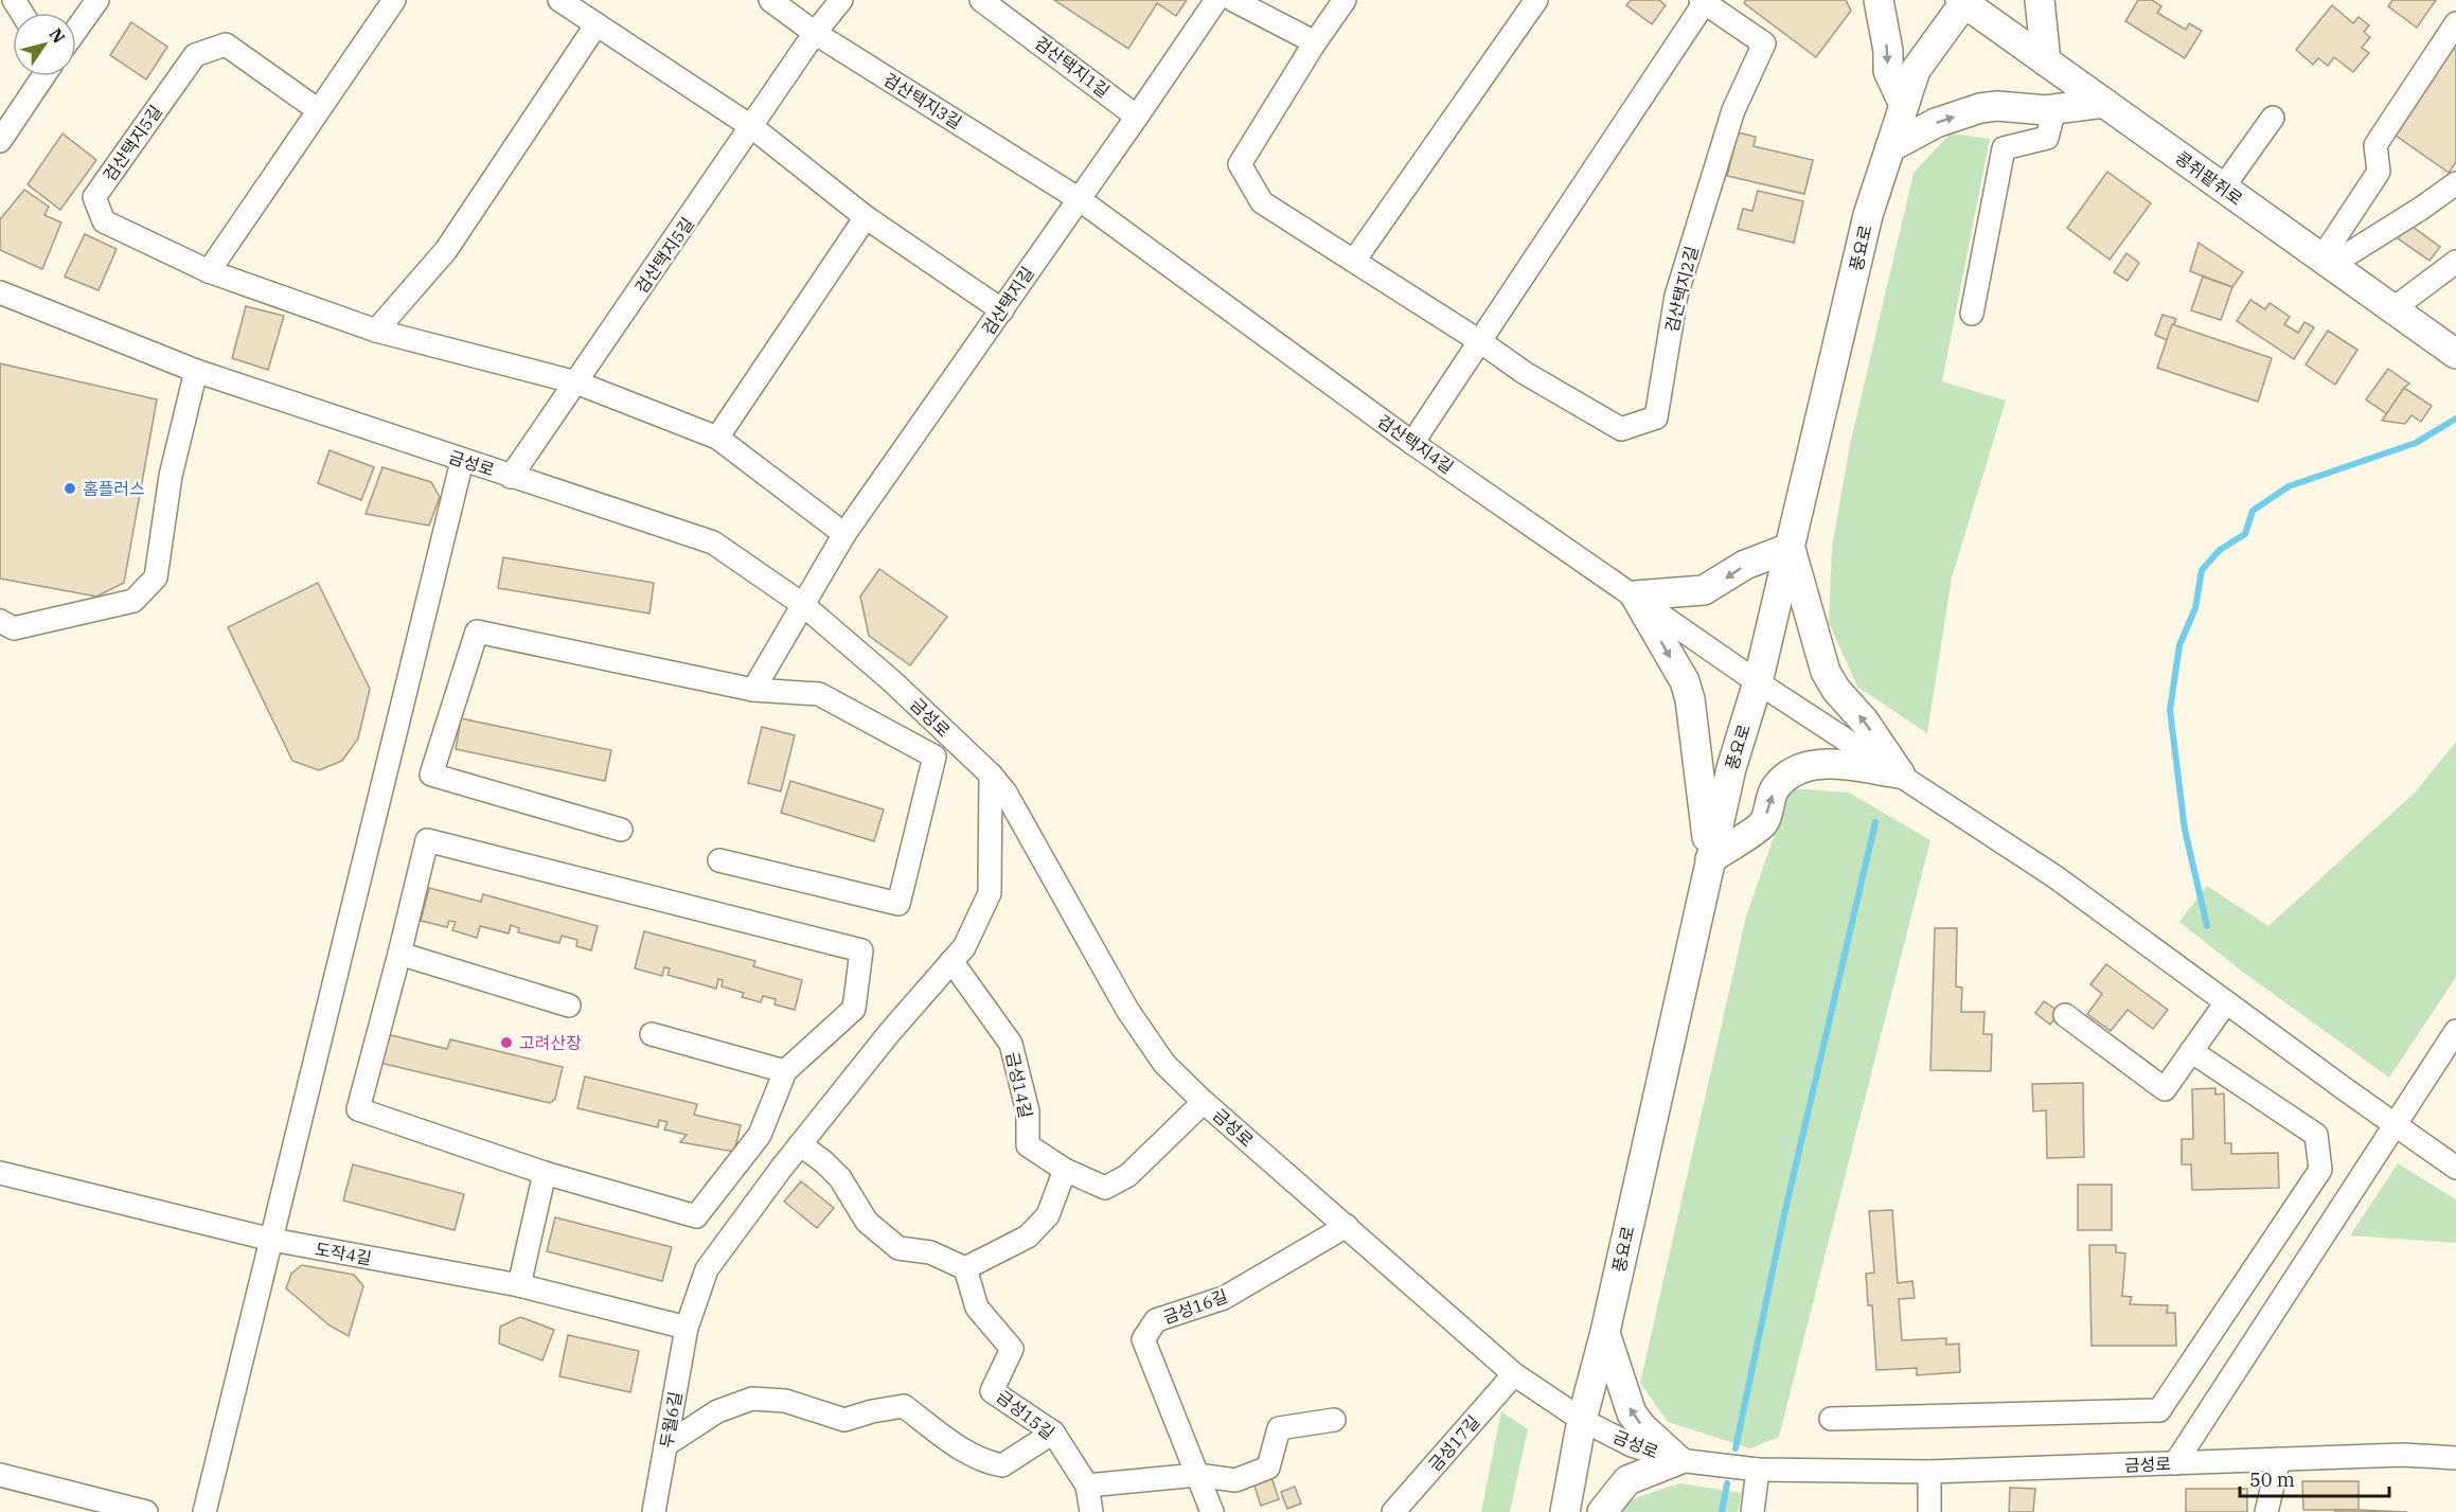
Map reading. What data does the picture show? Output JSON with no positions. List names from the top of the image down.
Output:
{
  "streets": {
    "main road": ["콩쥐팥쥐로", "풍요로"],
    "street": [
      "검산택지1길",
      "검산택지3길",
      "검산택지5길",
      "검산택지2길",
      "검산택지길",
      "검산택지4길",
      "금성로",
      "금성14길",
      "도작4길",
      "금성16길",
      "금성15길",
      "두월6길",
      "금성17길"
    ]
  },
  "crossings": [
    ["검산택지1길", "검산택지길"],
    ["검산택지3길", "검산택지5길"],
    ["검산택지3길", "검산택지길"],
    ["검산택지3길", "검산택지4길"],
    ["검산택지5길", "검산택지길"],
    ["콩쥐팥쥐로", "풍요로"],
    ["풍요로", "검산택지4길"],
    ["풍요로", "금성로"],
    ["검산택지길", "검산택지4길"],
    ["검산택지길", "금성로"],
    ["금성로", "금성16길"],
    ["금성로", "금성17길"],
    ["도작4길", "두월6길"]
  ],
  "places": ["홈플러스", "고려산장"],
  "scale_bar": "50 m",
  "north": "top right"
}
